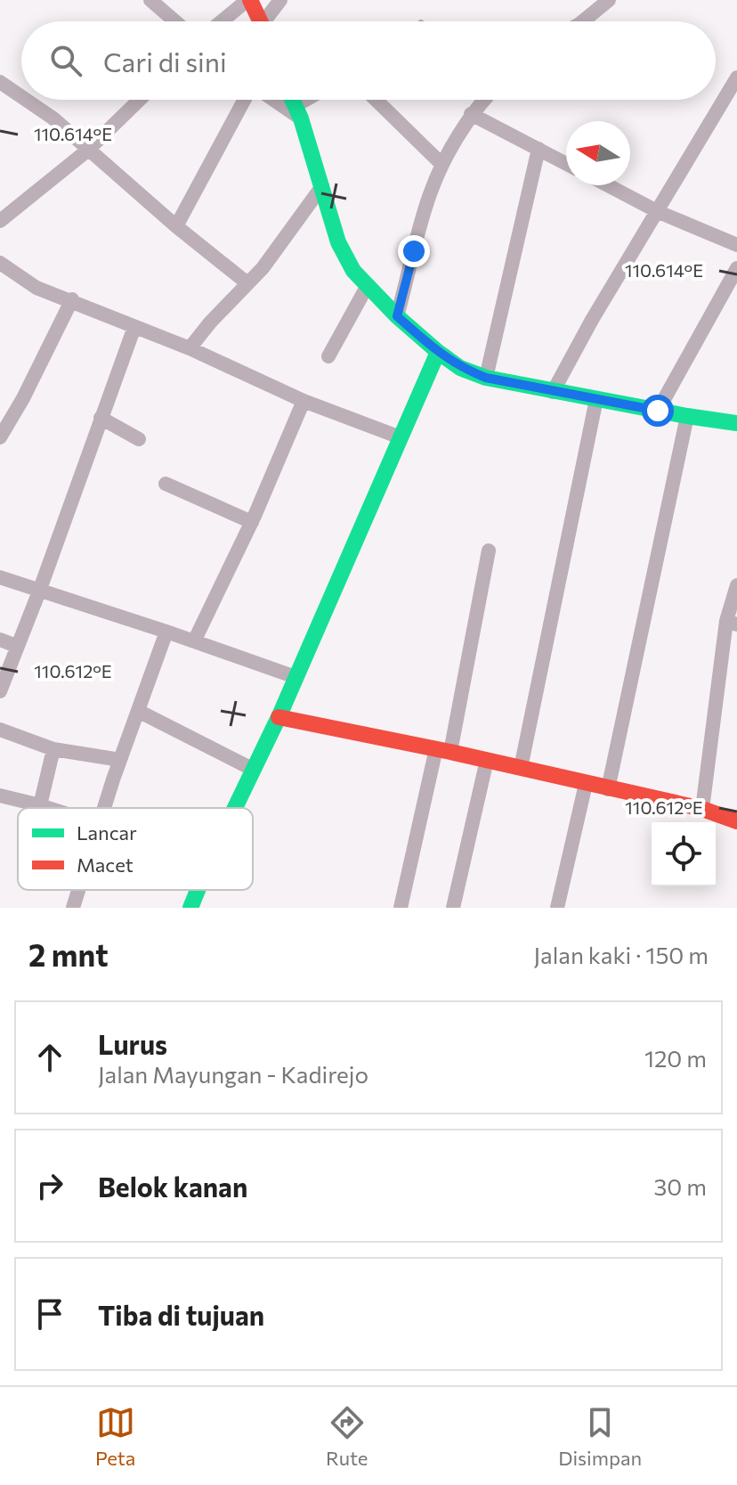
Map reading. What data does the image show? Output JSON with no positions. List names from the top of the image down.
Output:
{
  "legend": ["Lancar", "Macet"],
  "north": "left",
  "page": {
    "search": "Cari di sini",
    "heading": ["2 mnt", "Jalan kaki · 150 m"],
    "list": [
      ["Lurus", "Jalan Mayungan - Kadirejo", "120 m"],
      ["Belok kanan", "30 m"],
      "Tiba di tujuan"
    ],
    "nav": ["Peta", "Rute", "Disimpan"]
  },
  "coordinates": ["110.614°E", "110.612°E"]
}
